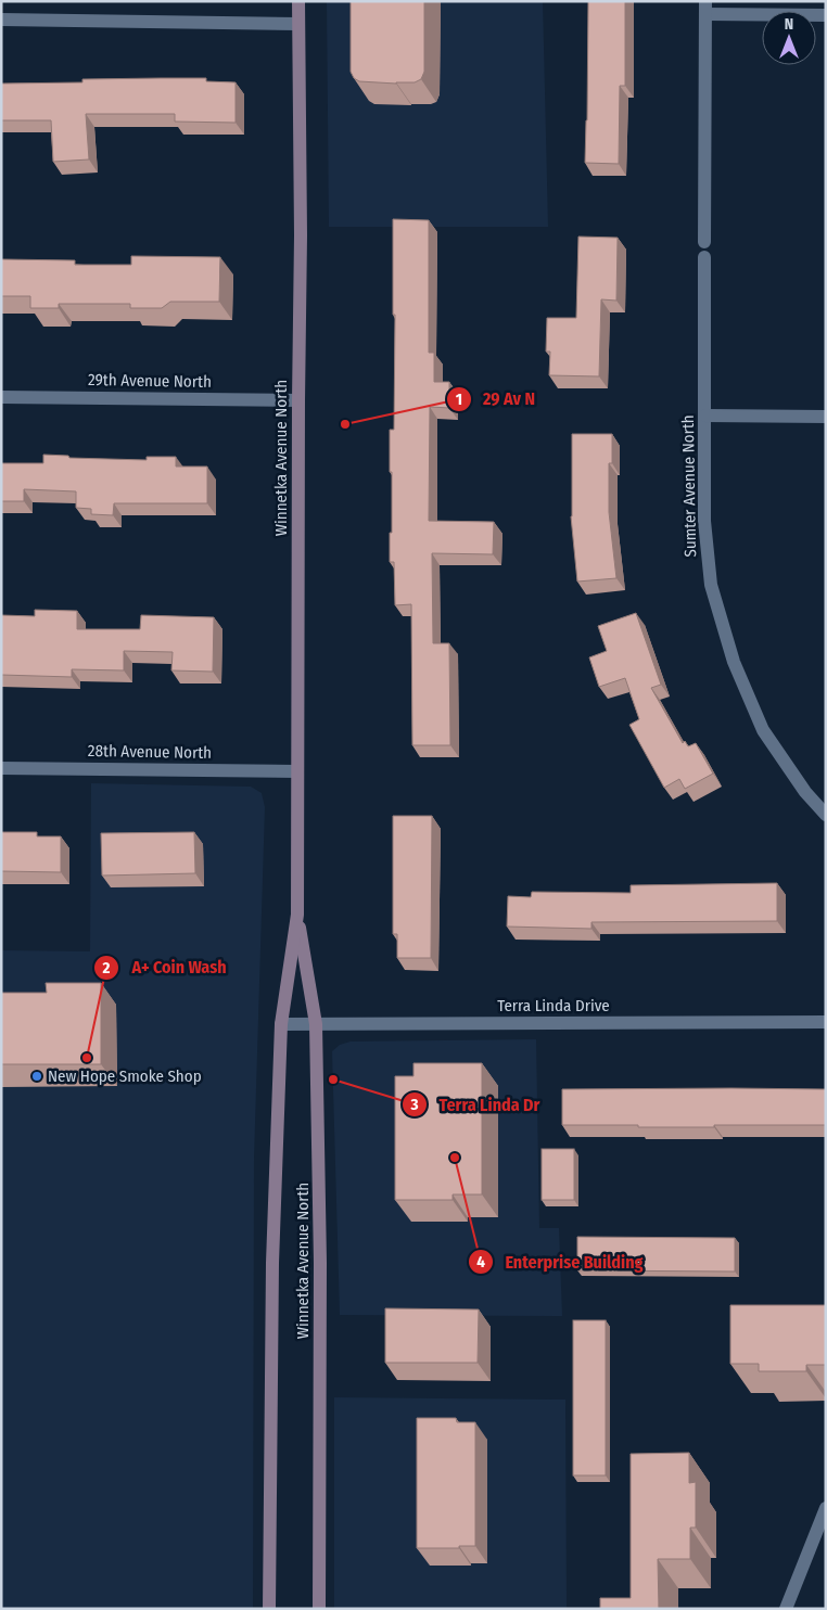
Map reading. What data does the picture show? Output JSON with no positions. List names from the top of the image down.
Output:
{
  "streets": {
    "main road": ["Winnetka Avenue North"],
    "street": [
      "29th Avenue North",
      "Sumter Avenue North",
      "28th Avenue North",
      "Terra Linda Drive"
    ]
  },
  "crossings": [
    ["29th Avenue North", "Winnetka Avenue North"],
    ["Winnetka Avenue North", "28th Avenue North"],
    ["Winnetka Avenue North", "Terra Linda Drive"]
  ],
  "places": [
    "29 Av N",
    "A+ Coin Wash",
    "New Hope Smoke Shop",
    "Terra Linda Dr",
    "Enterprise Building"
  ],
  "north": "top"
}
